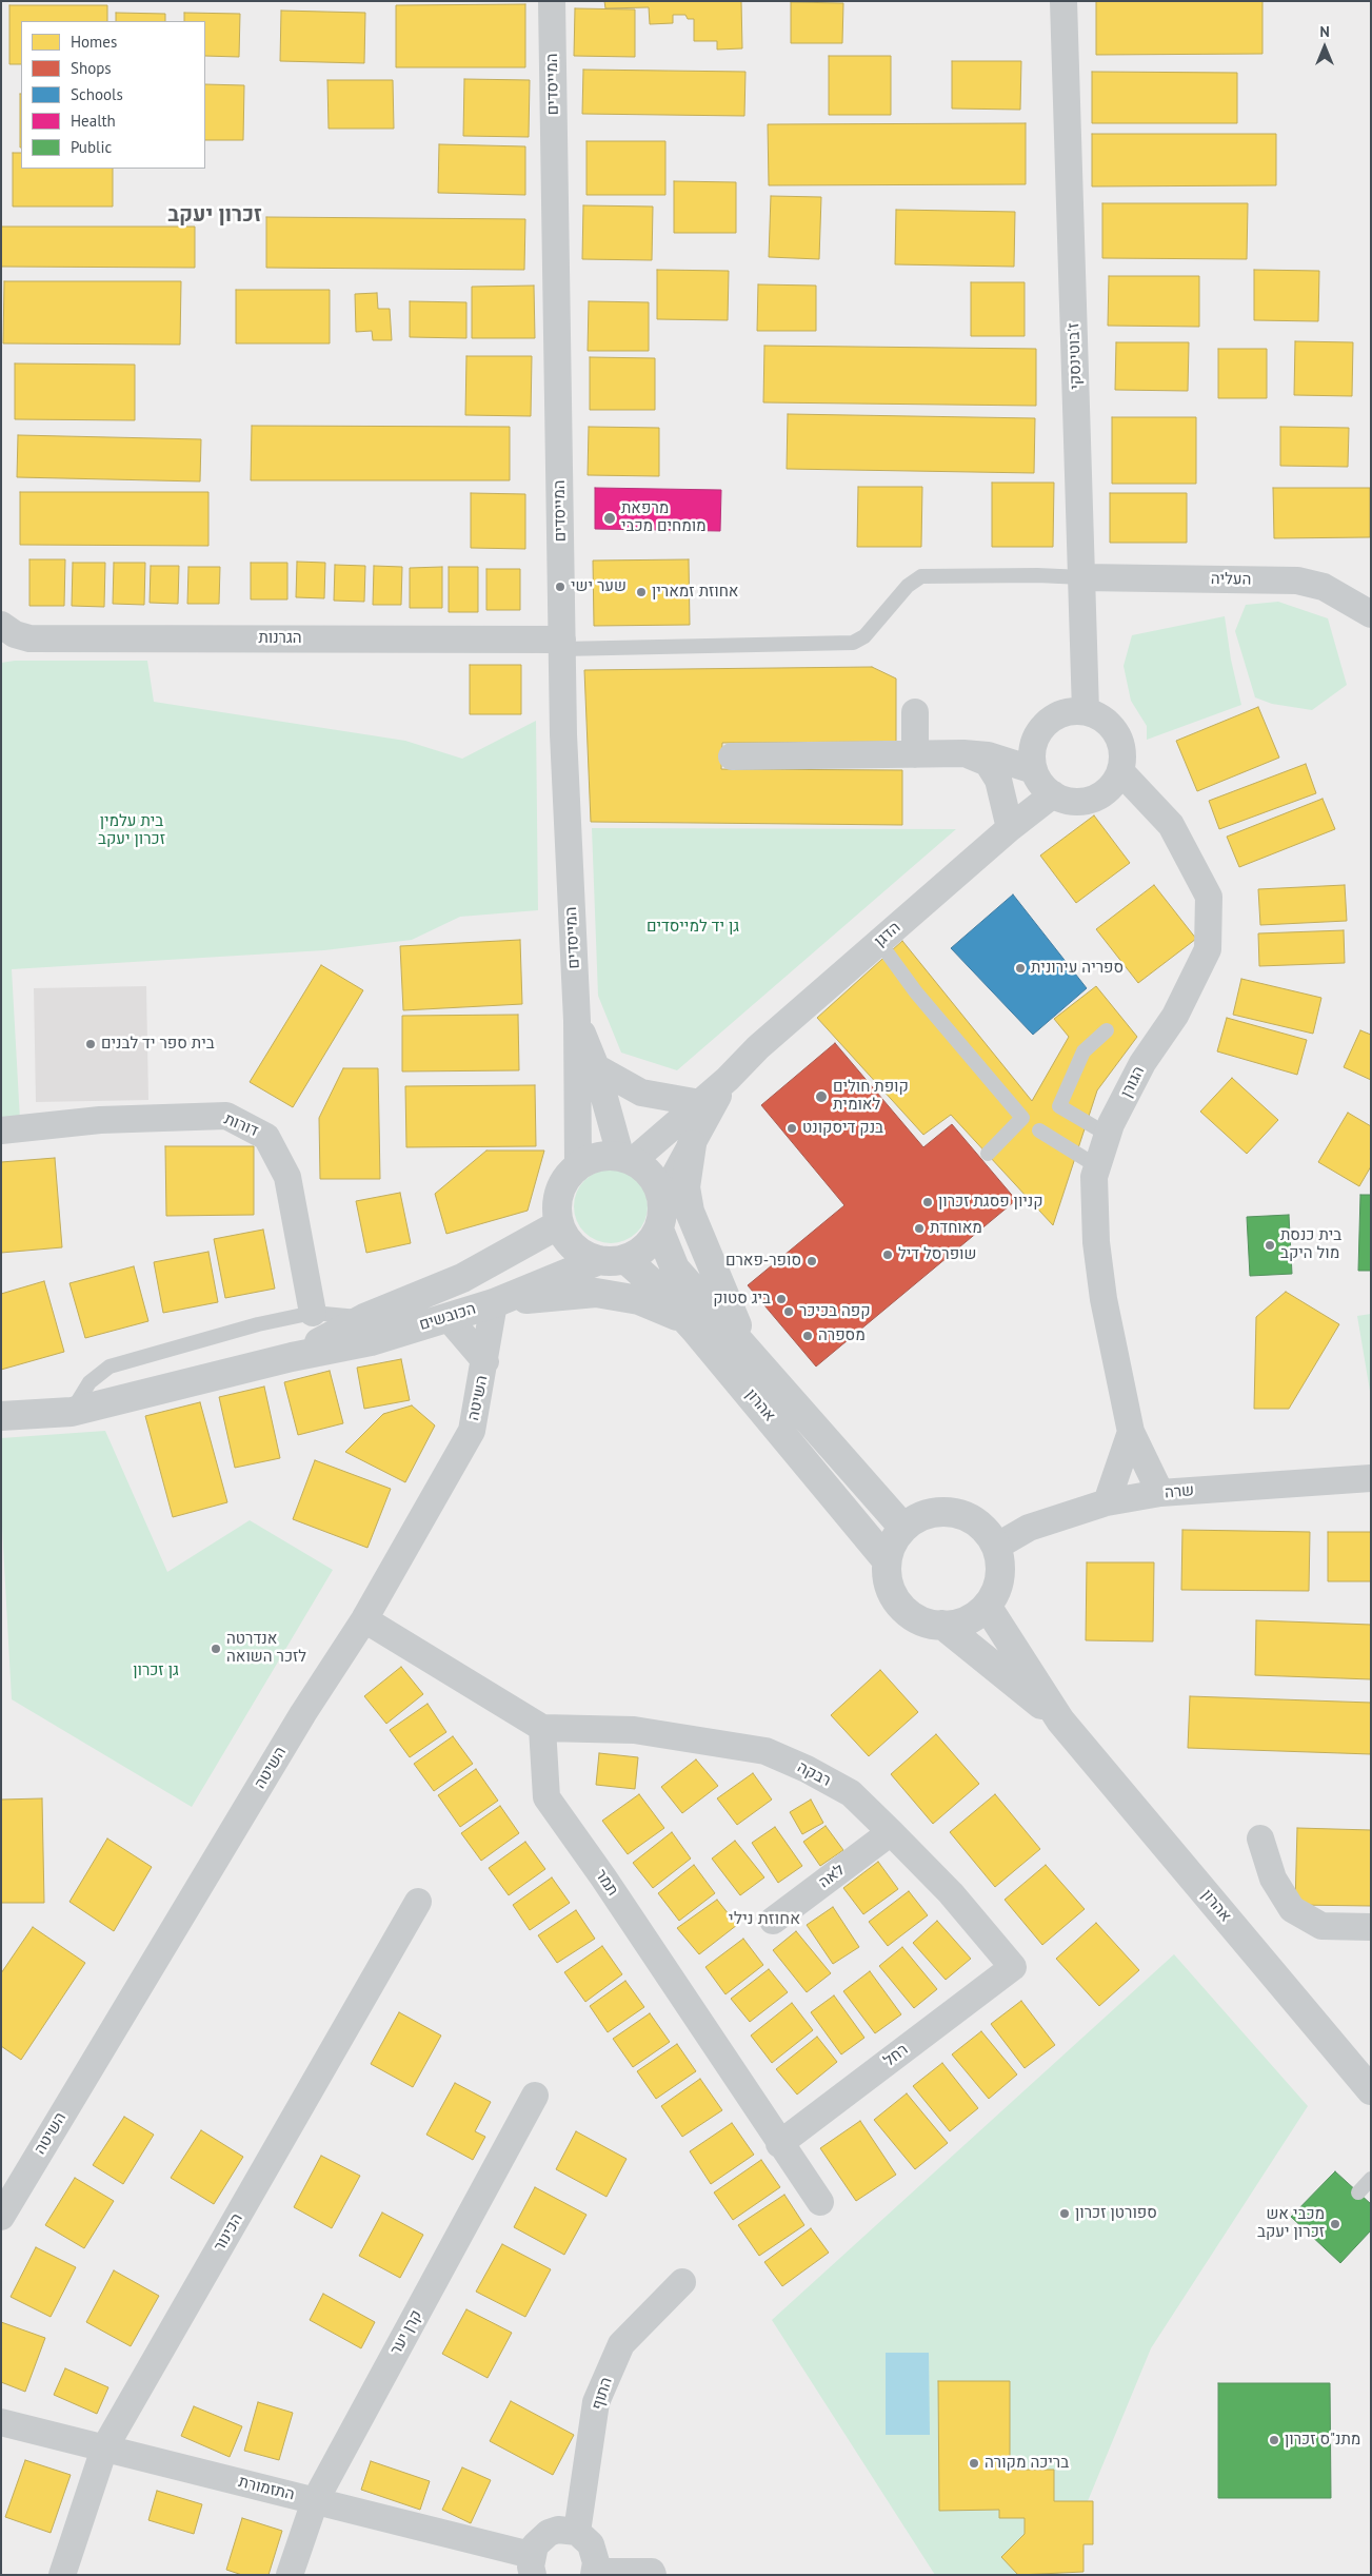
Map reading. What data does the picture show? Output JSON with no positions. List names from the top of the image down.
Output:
{
  "streets": {
    "street": [
      "המייסדים",
      "ז'בוטינסקי",
      "העליה",
      "הגרנות",
      "הדגן",
      "הגורן",
      "דורות",
      "הכובשים",
      "השיטה",
      "אהרון",
      "שרה",
      "רבקה",
      "לאה",
      "תמר",
      "רחל",
      "הכינור",
      "קרן יער",
      "התוף",
      "התזמורת"
    ]
  },
  "crossings": [
    ["המייסדים", "הגרנות"],
    ["המייסדים", "הדגן"],
    ["המייסדים", "הכובשים"],
    ["המייסדים", "אהרון"],
    ["ז'בוטינסקי", "העליה"],
    ["ז'בוטינסקי", "הדגן"],
    ["ז'בוטינסקי", "הגורן"],
    ["הדגן", "הגורן"],
    ["הדגן", "הכובשים"],
    ["הדגן", "אהרון"],
    ["הגורן", "שרה"],
    ["הכובשים", "השיטה"],
    ["הכובשים", "אהרון"],
    ["אהרון", "שרה"],
    ["רבקה", "לאה"],
    ["רבקה", "תמר"],
    ["רבקה", "רחל"],
    ["תמר", "רחל"],
    ["הכינור", "התזמורת"],
    ["קרן יער", "התזמורת"]
  ],
  "districts": ["זכרון יעקב", "אחוזת נילי"],
  "parks": ["בית עלמין זכרון יעקב", "גן יד למייסדים", "גן זכרון"],
  "places": [
    "מרפאת מומחים מכבי",
    "שער ישי",
    "אחוזת זמארין",
    "ספריה עירונית",
    "בית ספר יד לבנים",
    "קופת חולים לאומית",
    "בנק דיסקונט",
    "קניון פסגת זכרון",
    "מאוחדת",
    "בית כנסת מול היקב",
    "שופרסל דיל",
    "סופר-פארם",
    "ביג סטוק",
    "קפה בכיכר",
    "מספרה",
    "אנדרטה לזכר השואה",
    "ספורטן זכרון",
    "מכבי אש זכרון יעקב",
    "מתנ\"ס זכרון",
    "בריכה מקורה"
  ],
  "legend": [
    "Homes",
    "Shops",
    "Schools",
    "Health",
    "Public"
  ],
  "north": "top"
}
